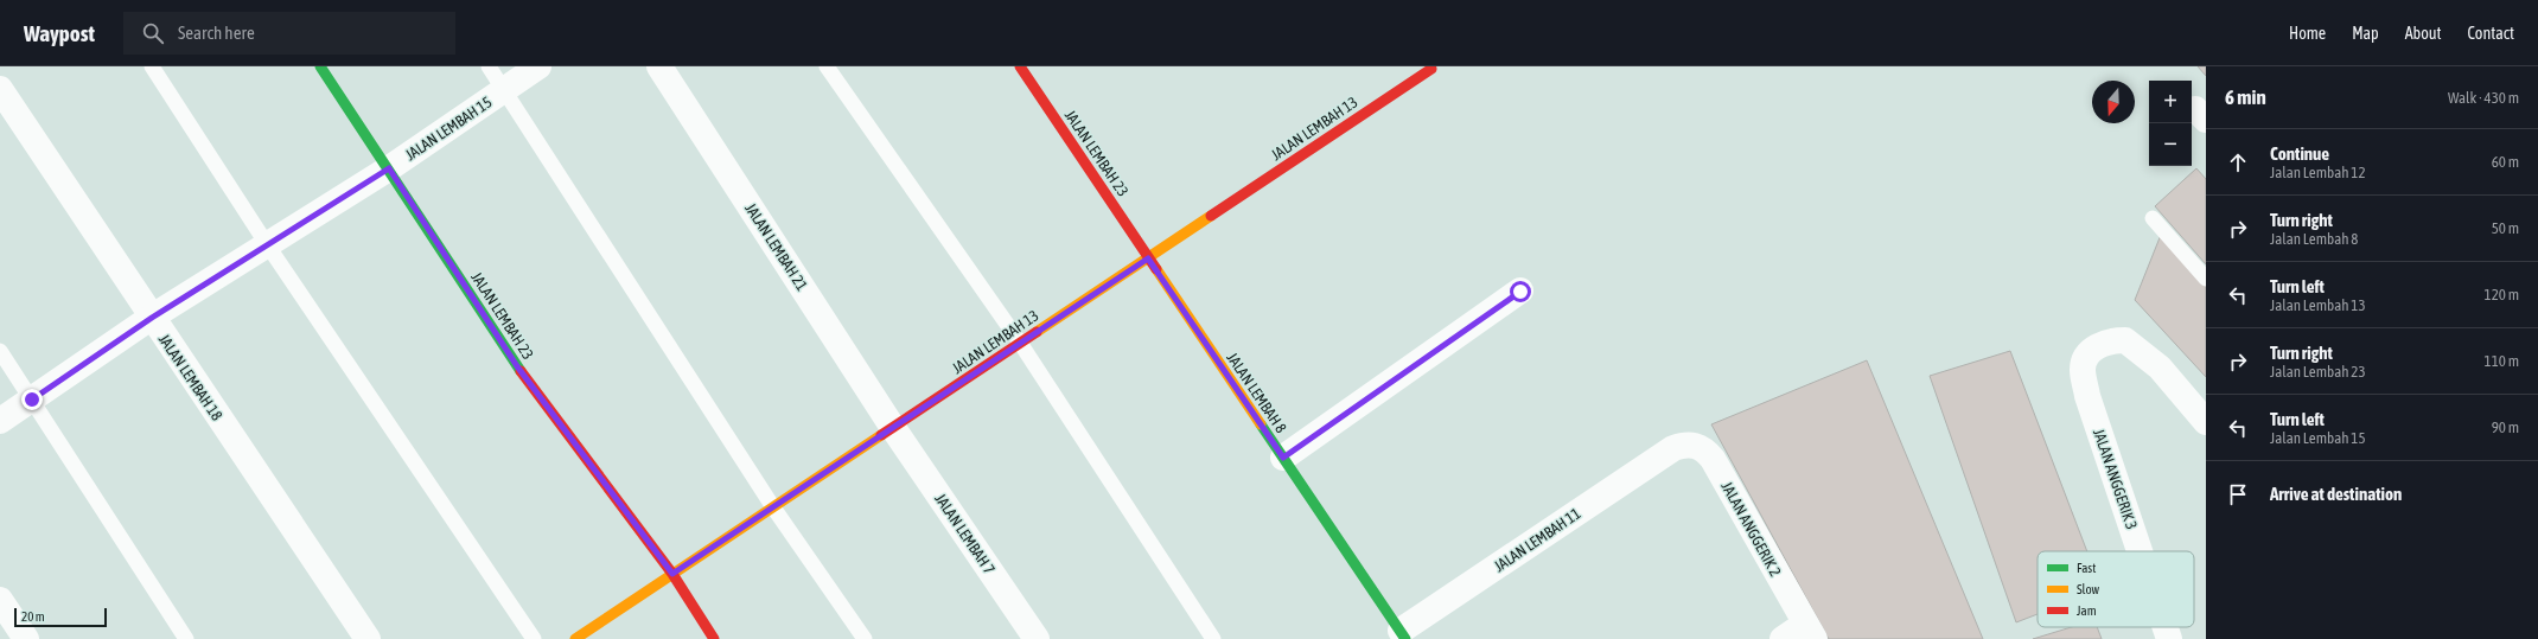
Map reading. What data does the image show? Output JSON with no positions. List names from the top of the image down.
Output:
{
  "streets": {
    "street": [
      "JALAN LEMBAH 15",
      "JALAN LEMBAH 13",
      "JALAN LEMBAH 23",
      "JALAN LEMBAH 21",
      "JALAN LEMBAH 18",
      "JALAN LEMBAH 8",
      "JALAN ANGGERIK 3",
      "JALAN ANGGERIK 2",
      "JALAN LEMBAH 7",
      "JALAN LEMBAH 11"
    ]
  },
  "crossings": [
    ["JALAN LEMBAH 15", "JALAN LEMBAH 23"],
    ["JALAN LEMBAH 15", "JALAN LEMBAH 18"],
    ["JALAN LEMBAH 13", "JALAN LEMBAH 23"],
    ["JALAN LEMBAH 13", "JALAN LEMBAH 21"],
    ["JALAN LEMBAH 13", "JALAN LEMBAH 8"],
    ["JALAN LEMBAH 13", "JALAN LEMBAH 7"],
    ["JALAN LEMBAH 23", "JALAN LEMBAH 8"],
    ["JALAN LEMBAH 21", "JALAN LEMBAH 7"],
    ["JALAN LEMBAH 8", "JALAN LEMBAH 11"],
    ["JALAN ANGGERIK 2", "JALAN LEMBAH 11"]
  ],
  "legend": ["Fast", "Slow", "Jam"],
  "scale_bar": "20 m",
  "north": "bottom",
  "page": {
    "header": "Waypost",
    "search": "Search here",
    "nav": [
      "Home",
      "Map",
      "About",
      "Contact"
    ],
    "heading": ["6 min", "Walk · 430 m"],
    "map_buttons": ["+", "−"],
    "list": [
      ["Continue", "Jalan Lembah 12", "60 m"],
      ["Turn right", "Jalan Lembah 8", "50 m"],
      ["Turn left", "Jalan Lembah 13", "120 m"],
      ["Turn right", "Jalan Lembah 23", "110 m"],
      ["Turn left", "Jalan Lembah 15", "90 m"],
      "Arrive at destination"
    ],
    "scale": "20 m"
  }
}
